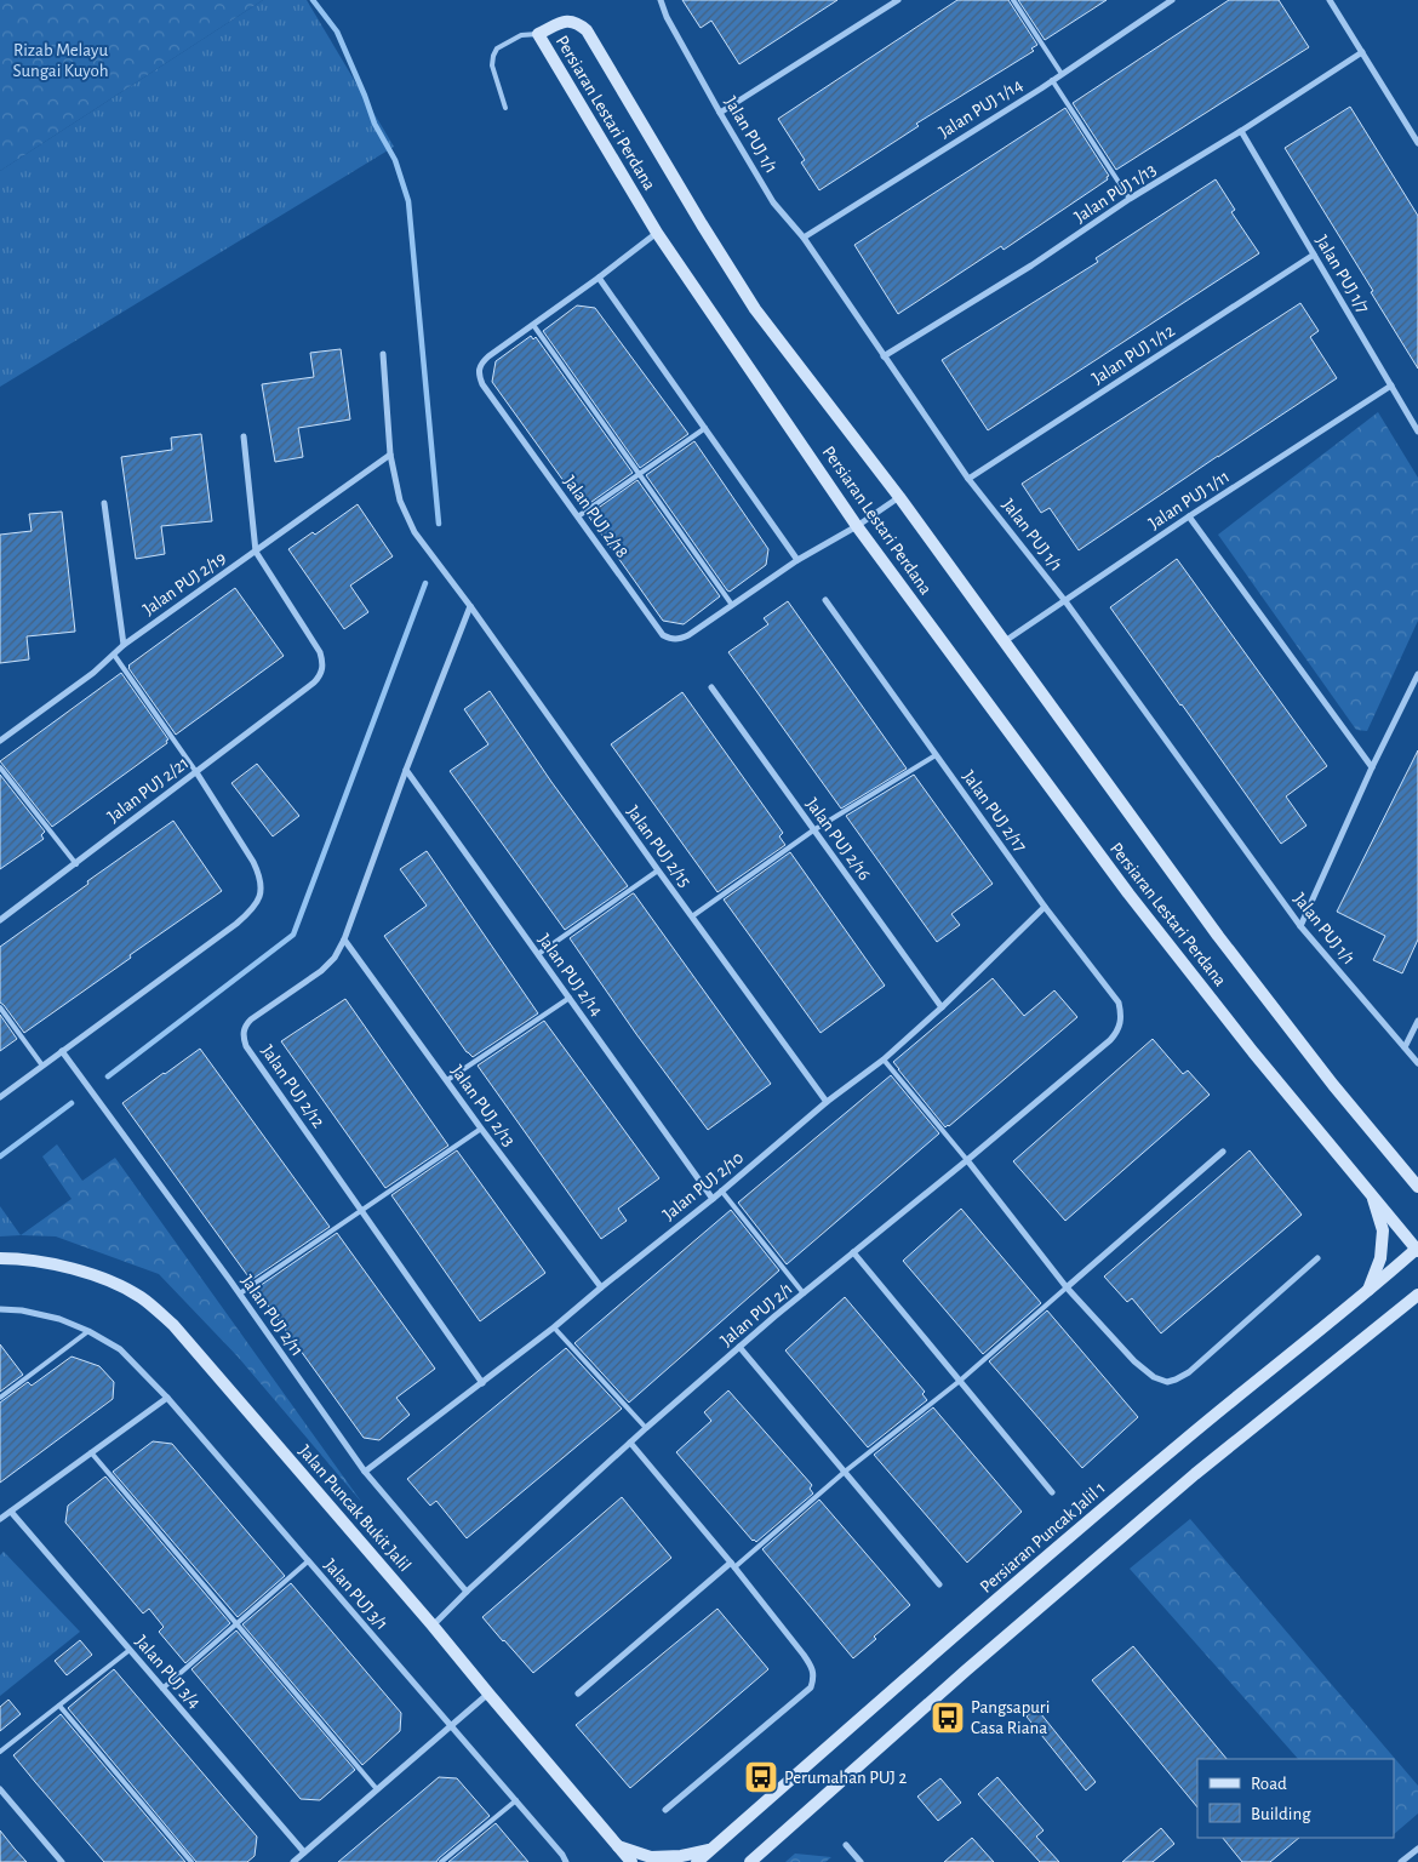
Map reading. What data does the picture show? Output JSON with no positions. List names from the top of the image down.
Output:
{
  "streets": {
    "main road": ["Persiaran Lestari Perdana", "Jalan Puncak Bukit Jalil", "Persiaran Puncak Jalil 1"],
    "street": [
      "Jalan PUJ 1/14",
      "Jalan PUJ 1/1",
      "Jalan PUJ 1/13",
      "Jalan PUJ 1/7",
      "Jalan PUJ 1/12",
      "Jalan PUJ 1/11",
      "Jalan PUJ 2/18",
      "Jalan PUJ 2/19",
      "Jalan PUJ 2/21",
      "Jalan PUJ 2/17",
      "Jalan PUJ 2/16",
      "Jalan PUJ 2/15",
      "Jalan PUJ 2/14",
      "Jalan PUJ 2/12",
      "Jalan PUJ 2/13",
      "Jalan PUJ 2/10",
      "Jalan PUJ 2/1",
      "Jalan PUJ 2/11",
      "Jalan PUJ 3/1",
      "Jalan PUJ 3/4"
    ]
  },
  "crossings": [
    ["Jalan PUJ 1/14", "Jalan PUJ 1/1"],
    ["Persiaran Lestari Perdana", "Jalan PUJ 1/11"],
    ["Persiaran Lestari Perdana", "Jalan PUJ 2/18"],
    ["Persiaran Lestari Perdana", "Persiaran Puncak Jalil 1"],
    ["Jalan PUJ 1/1", "Jalan PUJ 1/13"],
    ["Jalan PUJ 1/1", "Jalan PUJ 1/12"],
    ["Jalan PUJ 1/1", "Jalan PUJ 1/11"],
    ["Jalan PUJ 1/13", "Jalan PUJ 1/7"],
    ["Jalan PUJ 1/7", "Jalan PUJ 1/12"],
    ["Jalan PUJ 1/7", "Jalan PUJ 1/11"],
    ["Jalan PUJ 2/19", "Jalan PUJ 2/21"],
    ["Jalan PUJ 2/17", "Jalan PUJ 2/10"],
    ["Jalan PUJ 2/17", "Jalan PUJ 2/1"],
    ["Jalan PUJ 2/16", "Jalan PUJ 2/10"],
    ["Jalan PUJ 2/15", "Jalan PUJ 2/12"],
    ["Jalan PUJ 2/15", "Jalan PUJ 2/10"],
    ["Jalan PUJ 2/14", "Jalan PUJ 2/12"],
    ["Jalan PUJ 2/14", "Jalan PUJ 2/10"],
    ["Jalan PUJ 2/12", "Jalan PUJ 2/13"],
    ["Jalan PUJ 2/12", "Jalan PUJ 2/10"],
    ["Jalan PUJ 2/13", "Jalan PUJ 2/10"],
    ["Jalan PUJ 2/10", "Jalan PUJ 2/11"],
    ["Jalan PUJ 2/1", "Jalan PUJ 2/11"],
    ["Jalan PUJ 2/1", "Jalan Puncak Bukit Jalil"]
  ],
  "parks": ["Rizab Melayu Sungai Kuyoh"],
  "places": {
    "bus stop": ["Pangsapuri Casa Riana", "Perumahan PUJ 2"]
  },
  "legend": ["Road", "Building"]
}
